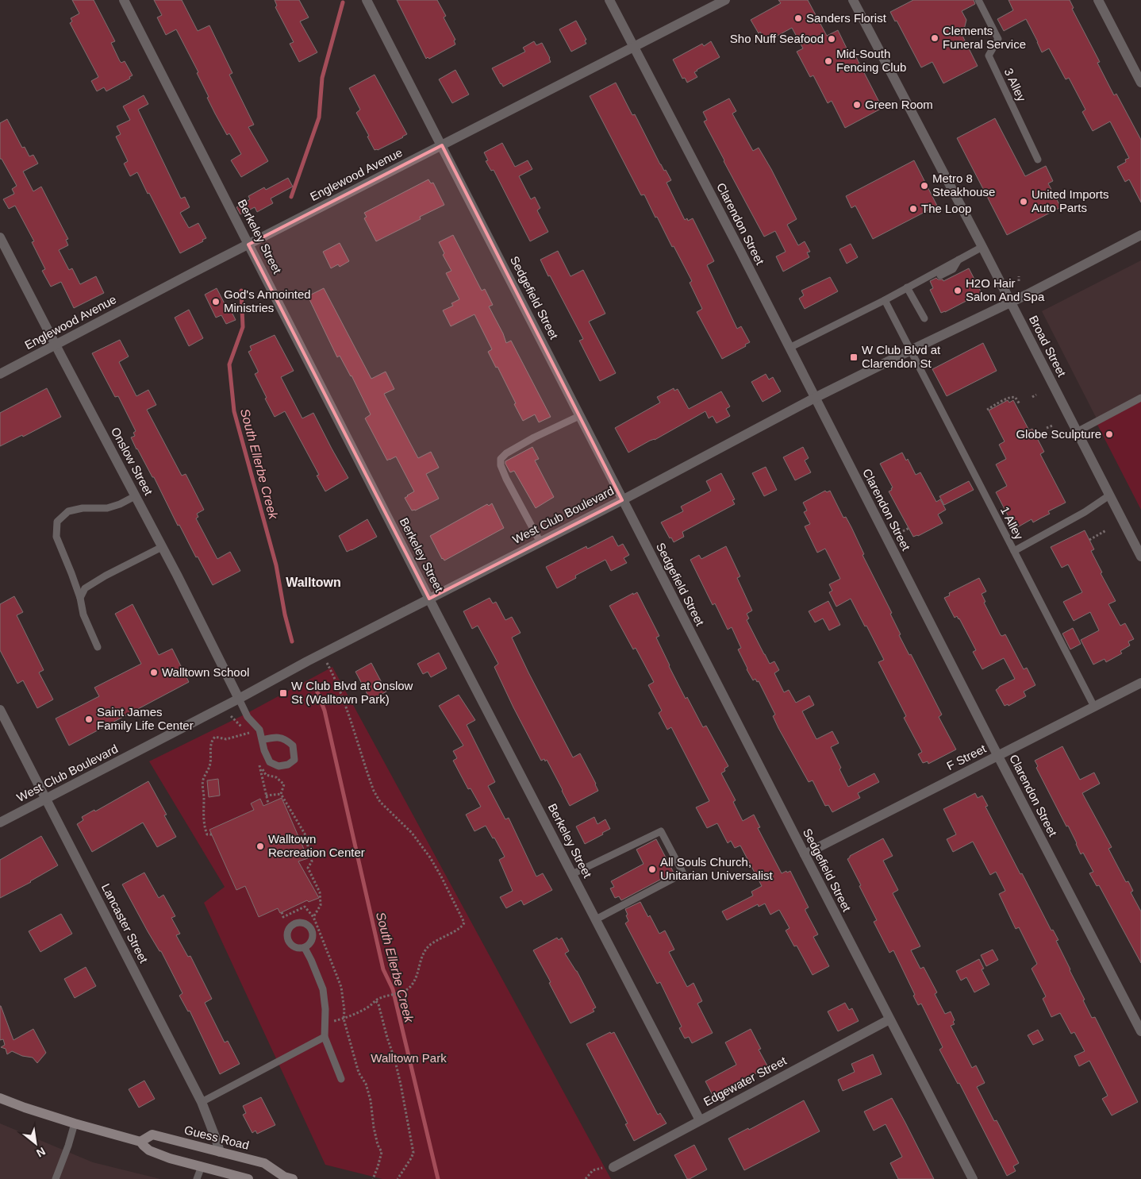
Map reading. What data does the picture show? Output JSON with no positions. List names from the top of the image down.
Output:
{
  "streets": {
    "main road": ["Guess Road"],
    "street": [
      "Englewood Avenue",
      "Clarendon Street",
      "Berkeley Street",
      "Sedgefield Street",
      "Broad Street",
      "Onslow Street",
      "West Club Boulevard",
      "F Street",
      "Lancaster Street",
      "Edgewater Street"
    ],
    "lane": ["3 Alley", "1 Alley"]
  },
  "crossings": [
    ["Englewood Avenue", "Clarendon Street"],
    ["Englewood Avenue", "Berkeley Street"],
    ["Englewood Avenue", "Sedgefield Street"],
    ["Englewood Avenue", "Onslow Street"],
    ["Clarendon Street", "West Club Boulevard"],
    ["Clarendon Street", "F Street"],
    ["Berkeley Street", "West Club Boulevard"],
    ["Berkeley Street", "Edgewater Street"],
    ["Sedgefield Street", "West Club Boulevard"],
    ["Sedgefield Street", "F Street"],
    ["Sedgefield Street", "Edgewater Street"],
    ["Broad Street", "West Club Boulevard"],
    ["Onslow Street", "West Club Boulevard"],
    ["West Club Boulevard", "1 Alley"],
    ["West Club Boulevard", "Lancaster Street"],
    ["1 Alley", "F Street"],
    ["Lancaster Street", "Guess Road"]
  ],
  "districts": ["Walltown"],
  "water": ["South Ellerbe Creek"],
  "parks": ["Walltown Park"],
  "places": {
    "other": [
      "Sanders Florist",
      "Clements Funeral Service",
      "Sho Nuff Seafood",
      "Mid-South Fencing Club",
      "Green Room",
      "Metro 8 Steakhouse",
      "United Imports Auto Parts",
      "The Loop",
      "H2O Hair Salon And Spa",
      "God's Annointed Ministries",
      "Globe Sculpture",
      "Walltown School",
      "Saint James Family Life Center",
      "Walltown Recreation Center",
      "All Souls Church, Unitarian Universalist"
    ],
    "transit": ["W Club Blvd at Clarendon St", "W Club Blvd at Onslow St (Walltown Park)"]
  },
  "north": "bottom right"
}
